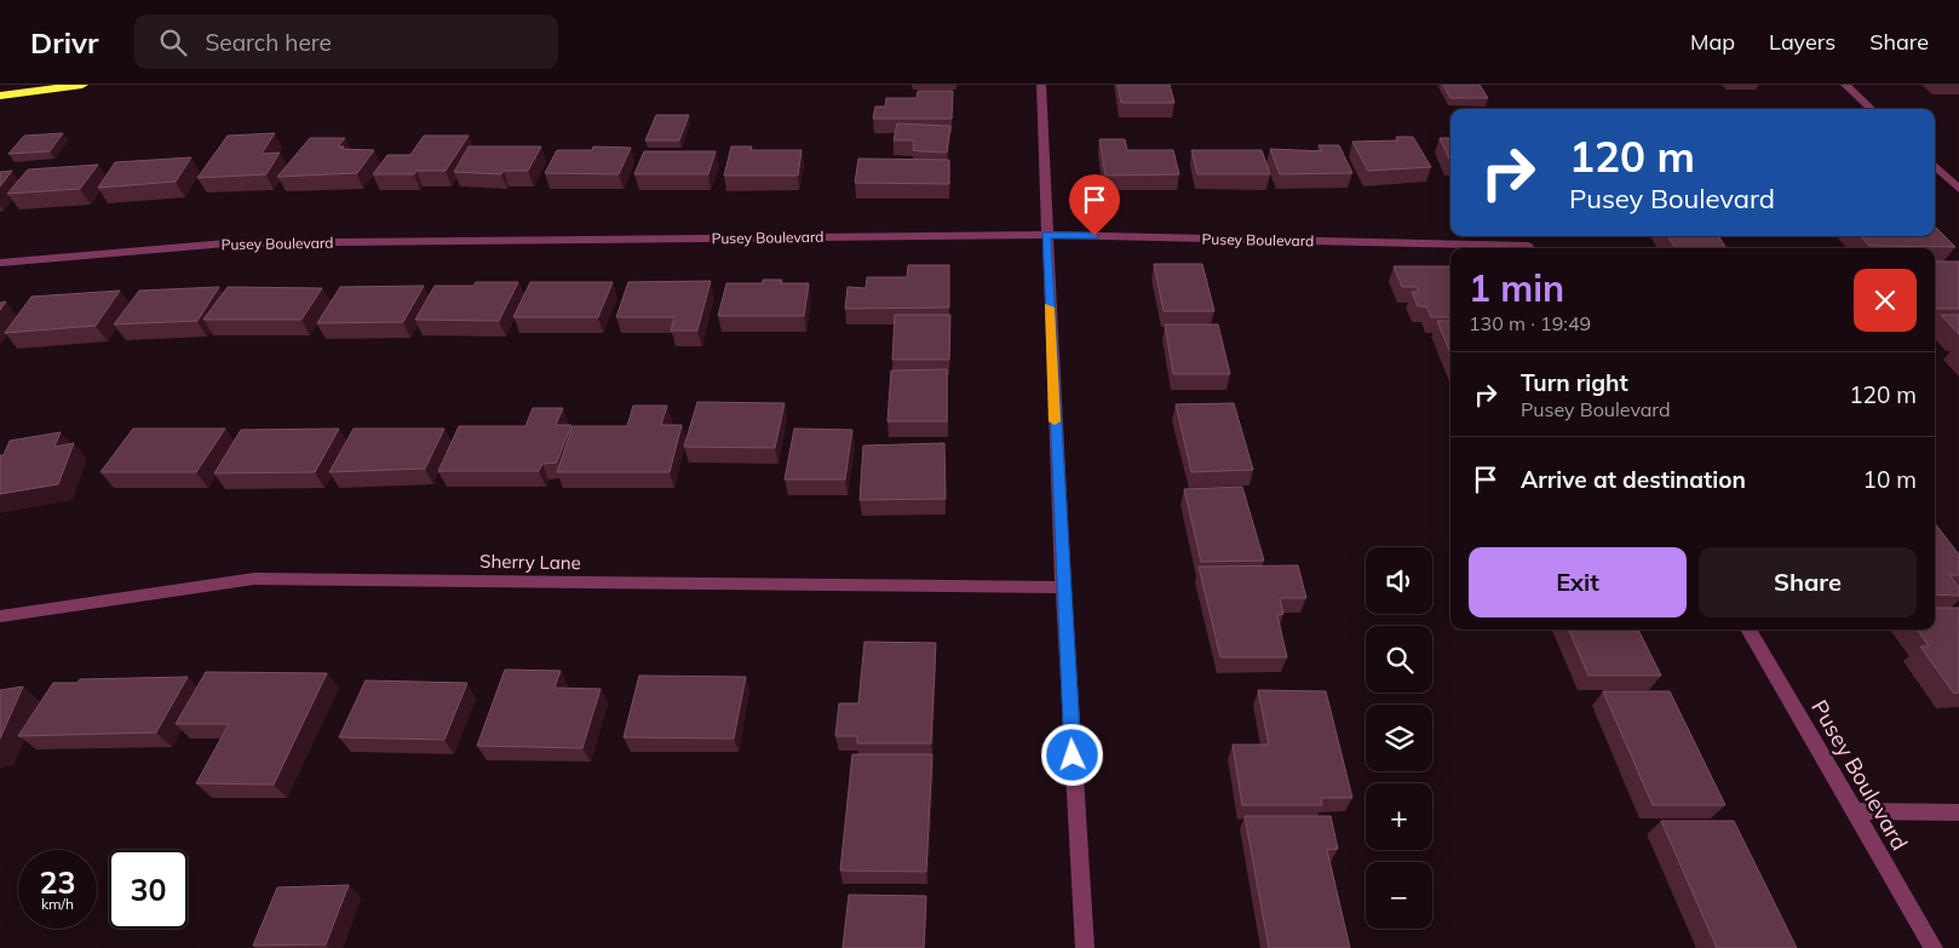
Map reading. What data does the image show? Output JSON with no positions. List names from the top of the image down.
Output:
{
  "streets": {
    "street": ["Pusey Boulevard", "Sherry Lane"]
  },
  "page": {
    "header": "Drivr",
    "search": "Search here",
    "nav": ["Map", "Layers", "Share"],
    "turn": ["120 m", "Pusey Boulevard"],
    "heading": ["1 min", "130 m · 19:49"],
    "list": [
      {
        "name": "Turn right",
        "note": "Pusey Boulevard",
        "value": "120 m"
      },
      {
        "name": "Arrive at destination",
        "value": "10 m"
      }
    ],
    "buttons": ["Exit", "Share"],
    "map_buttons": ["+", "−"],
    "speed": "23 km/h",
    "limit": "30"
  }
}
